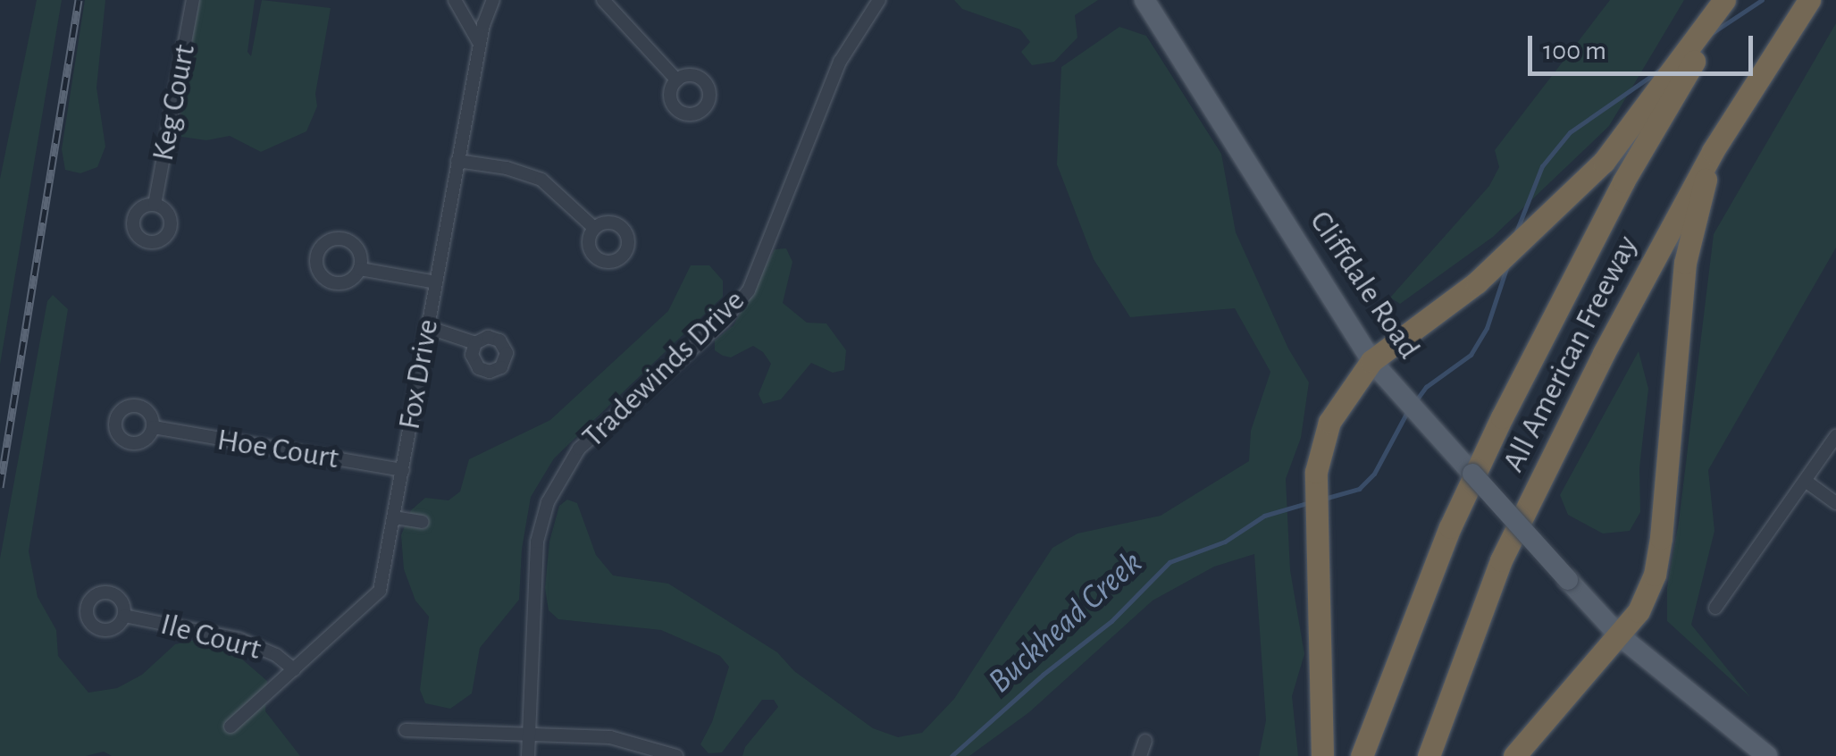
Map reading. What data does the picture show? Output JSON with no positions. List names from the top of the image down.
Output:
{
  "streets": {
    "highway": ["All American Freeway"],
    "main road": ["Cliffdale Road"],
    "street": [
      "Keg Court",
      "Tradewinds Drive",
      "Fox Drive",
      "Hoe Court",
      "Ile Court"
    ]
  },
  "crossings": [
    ["Fox Drive", "Hoe Court"],
    ["Fox Drive", "Ile Court"]
  ],
  "water": ["Buckhead Creek"],
  "scale_bar": "100 m"
}
